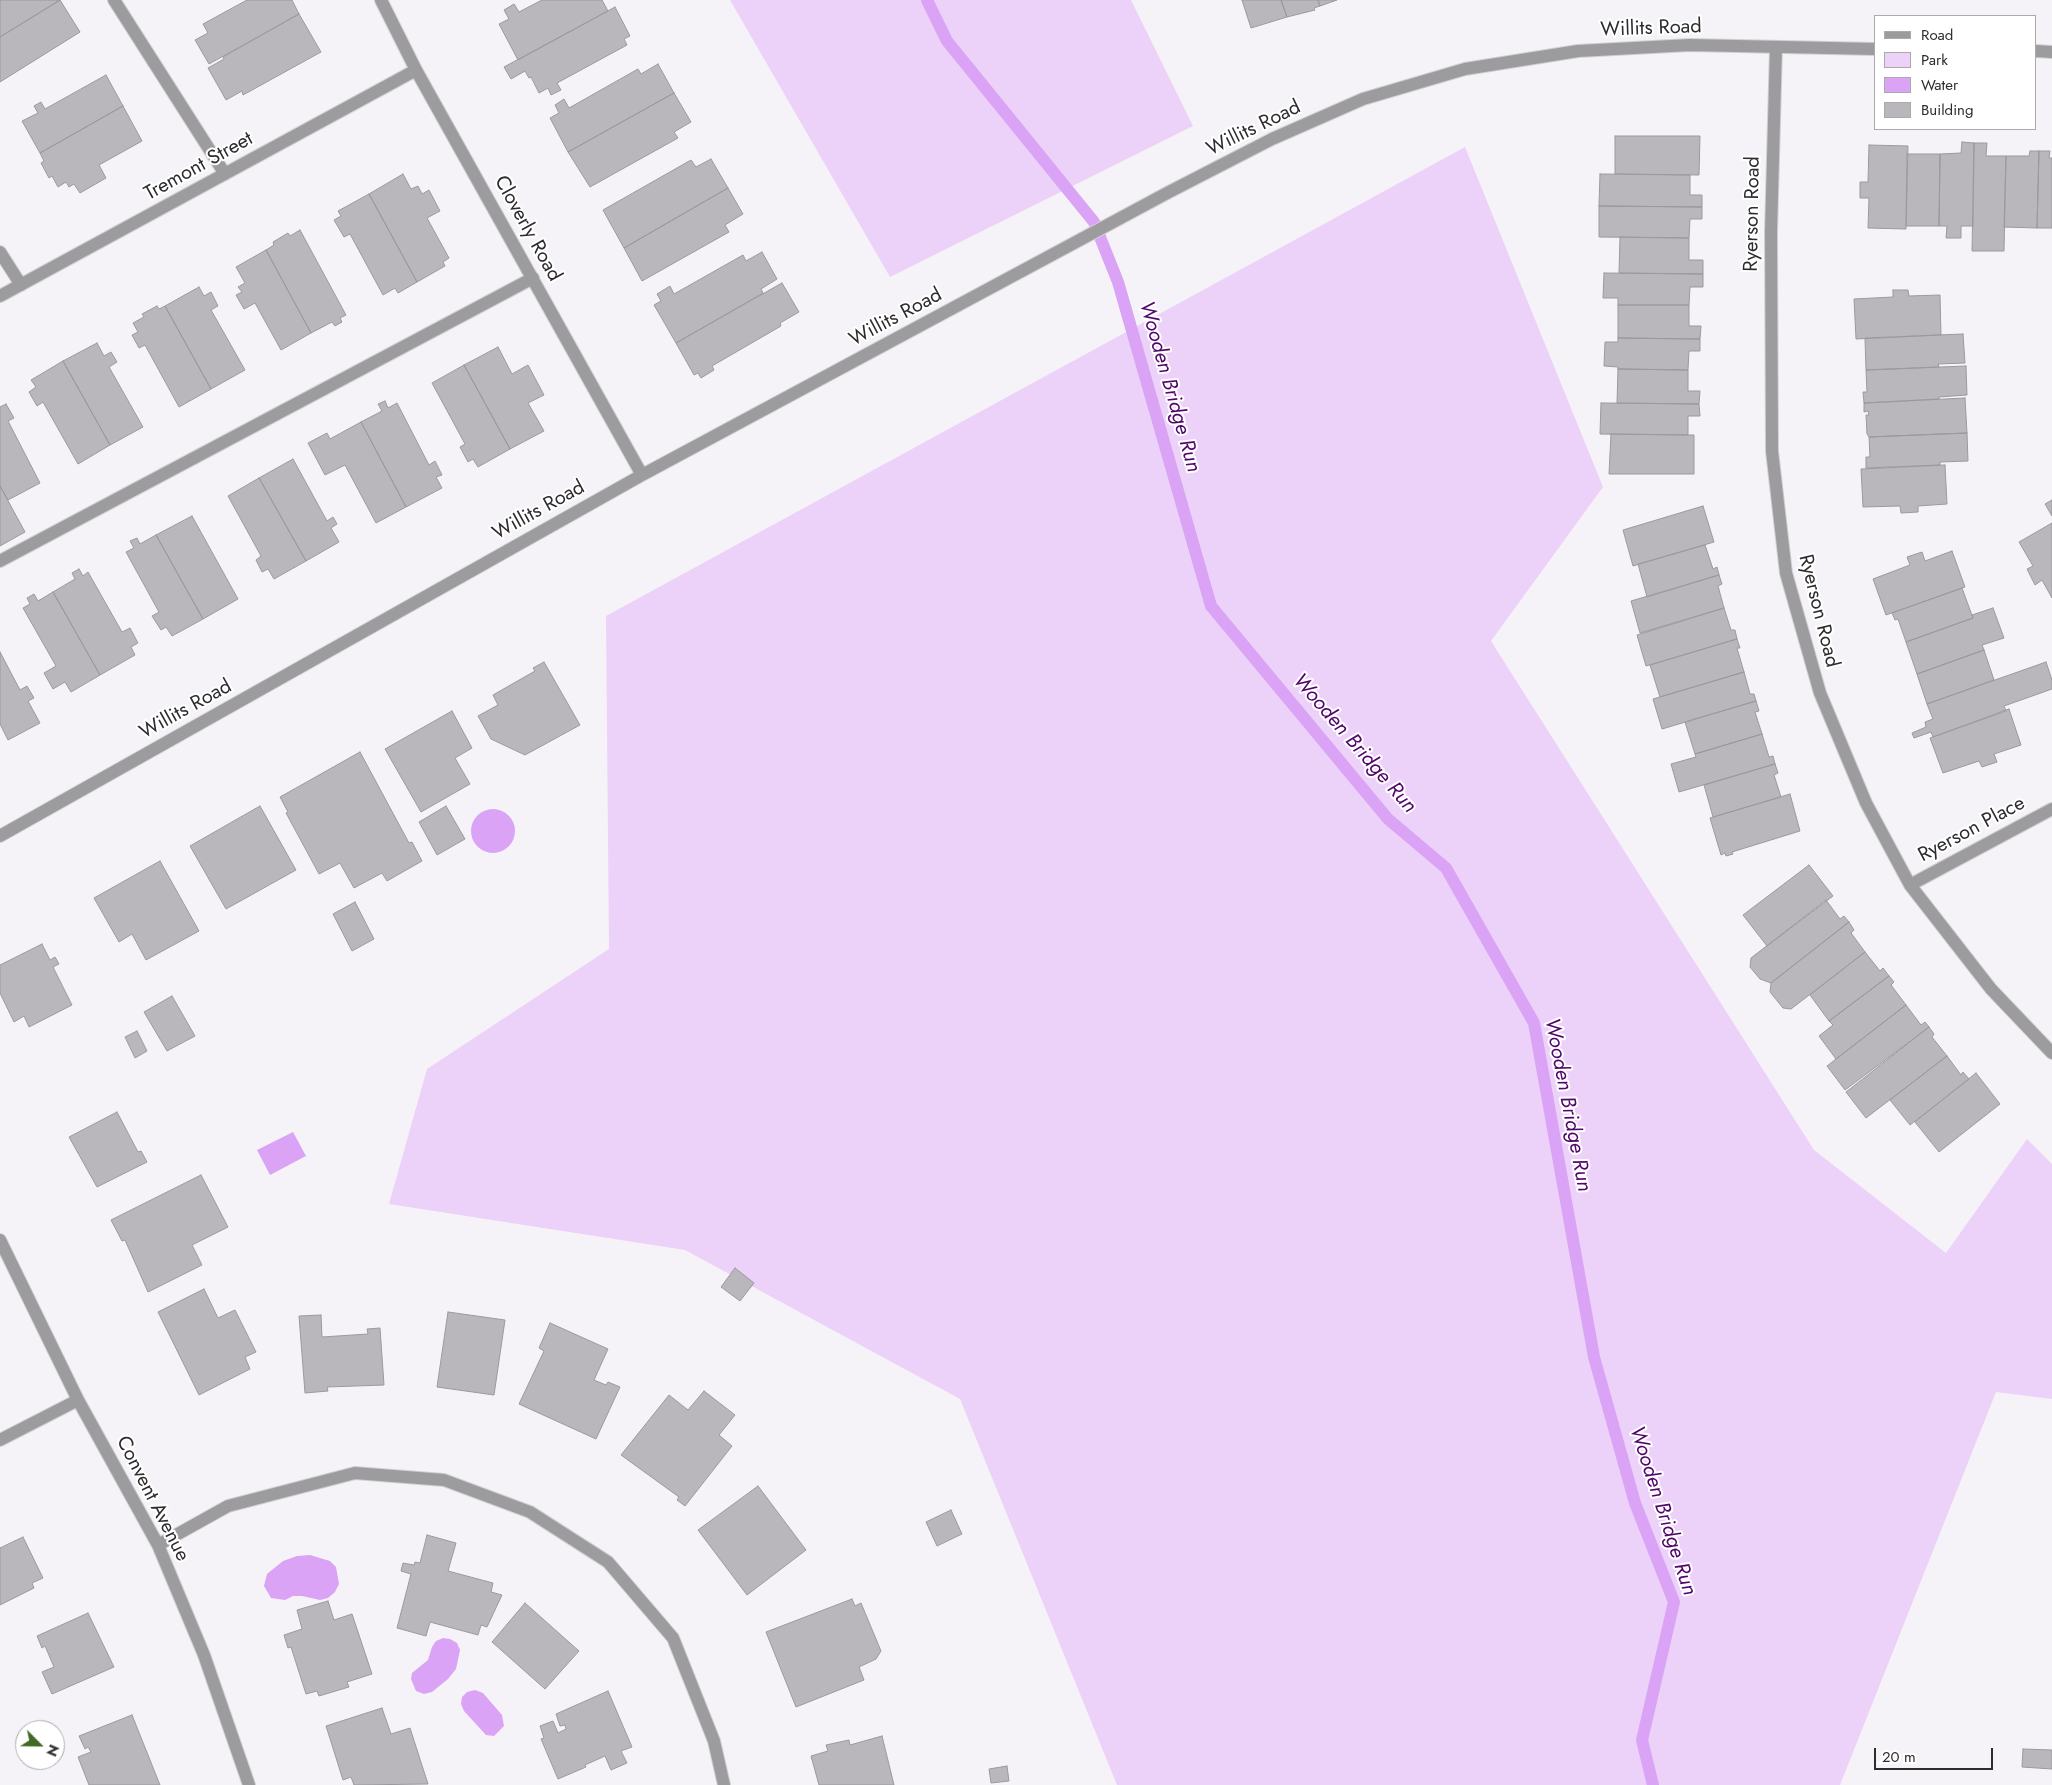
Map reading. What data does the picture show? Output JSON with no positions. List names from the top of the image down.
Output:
{
  "streets": {
    "street": [
      "Willits Road",
      "Tremont Street",
      "Ryerson Road",
      "Cloverly Road",
      "Ryerson Place",
      "Convent Avenue"
    ]
  },
  "crossings": [
    ["Willits Road", "Ryerson Road"],
    ["Willits Road", "Cloverly Road"],
    ["Tremont Street", "Cloverly Road"],
    ["Ryerson Road", "Ryerson Place"]
  ],
  "water": ["Wooden Bridge Run"],
  "legend": [
    "Road",
    "Park",
    "Water",
    "Building"
  ],
  "scale_bar": "20 m",
  "north": "bottom right"
}
